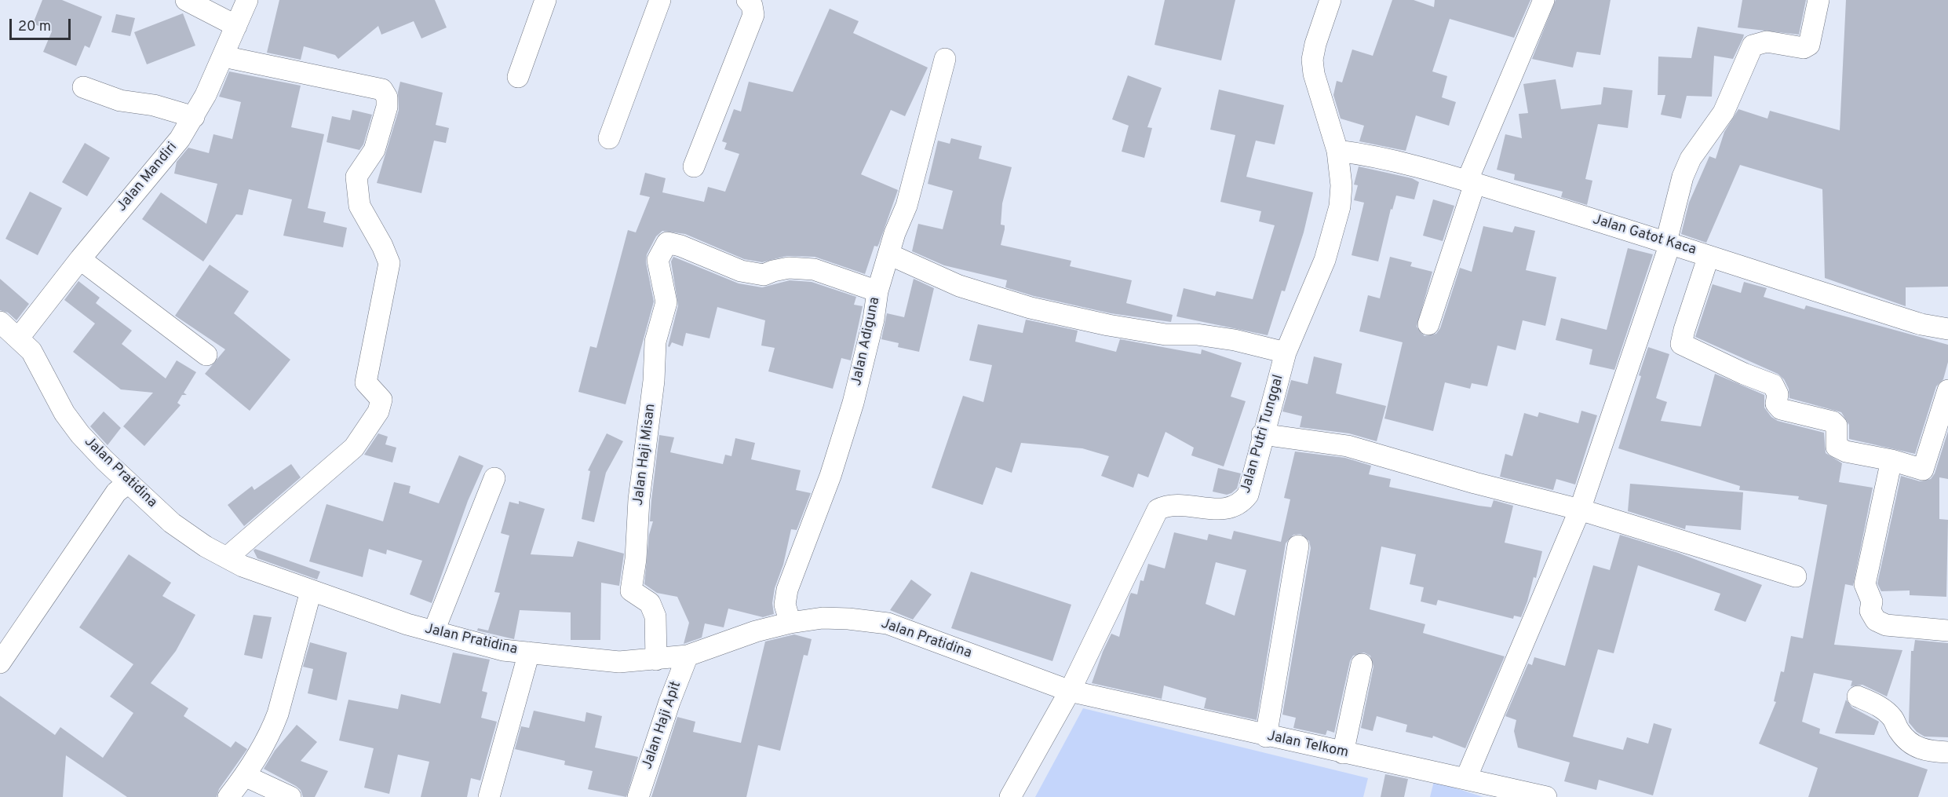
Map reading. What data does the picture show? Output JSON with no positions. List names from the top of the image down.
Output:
{
  "streets": {
    "street": [
      "Jalan Mandiri",
      "Jalan Gatot Kaca",
      "Jalan Adiguna",
      "Jalan Putri Tunggal",
      "Jalan Haji Misan",
      "Jalan Pratidina",
      "Jalan Haji Apit",
      "Jalan Telkom"
    ]
  },
  "crossings": [
    ["Jalan Mandiri", "Jalan Pratidina"],
    ["Jalan Gatot Kaca", "Jalan Putri Tunggal"],
    ["Jalan Adiguna", "Jalan Haji Misan"],
    ["Jalan Adiguna", "Jalan Pratidina"],
    ["Jalan Putri Tunggal", "Jalan Pratidina"],
    ["Jalan Putri Tunggal", "Jalan Telkom"],
    ["Jalan Haji Misan", "Jalan Pratidina"],
    ["Jalan Pratidina", "Jalan Haji Apit"],
    ["Jalan Pratidina", "Jalan Telkom"]
  ],
  "scale_bar": "20 m"
}
